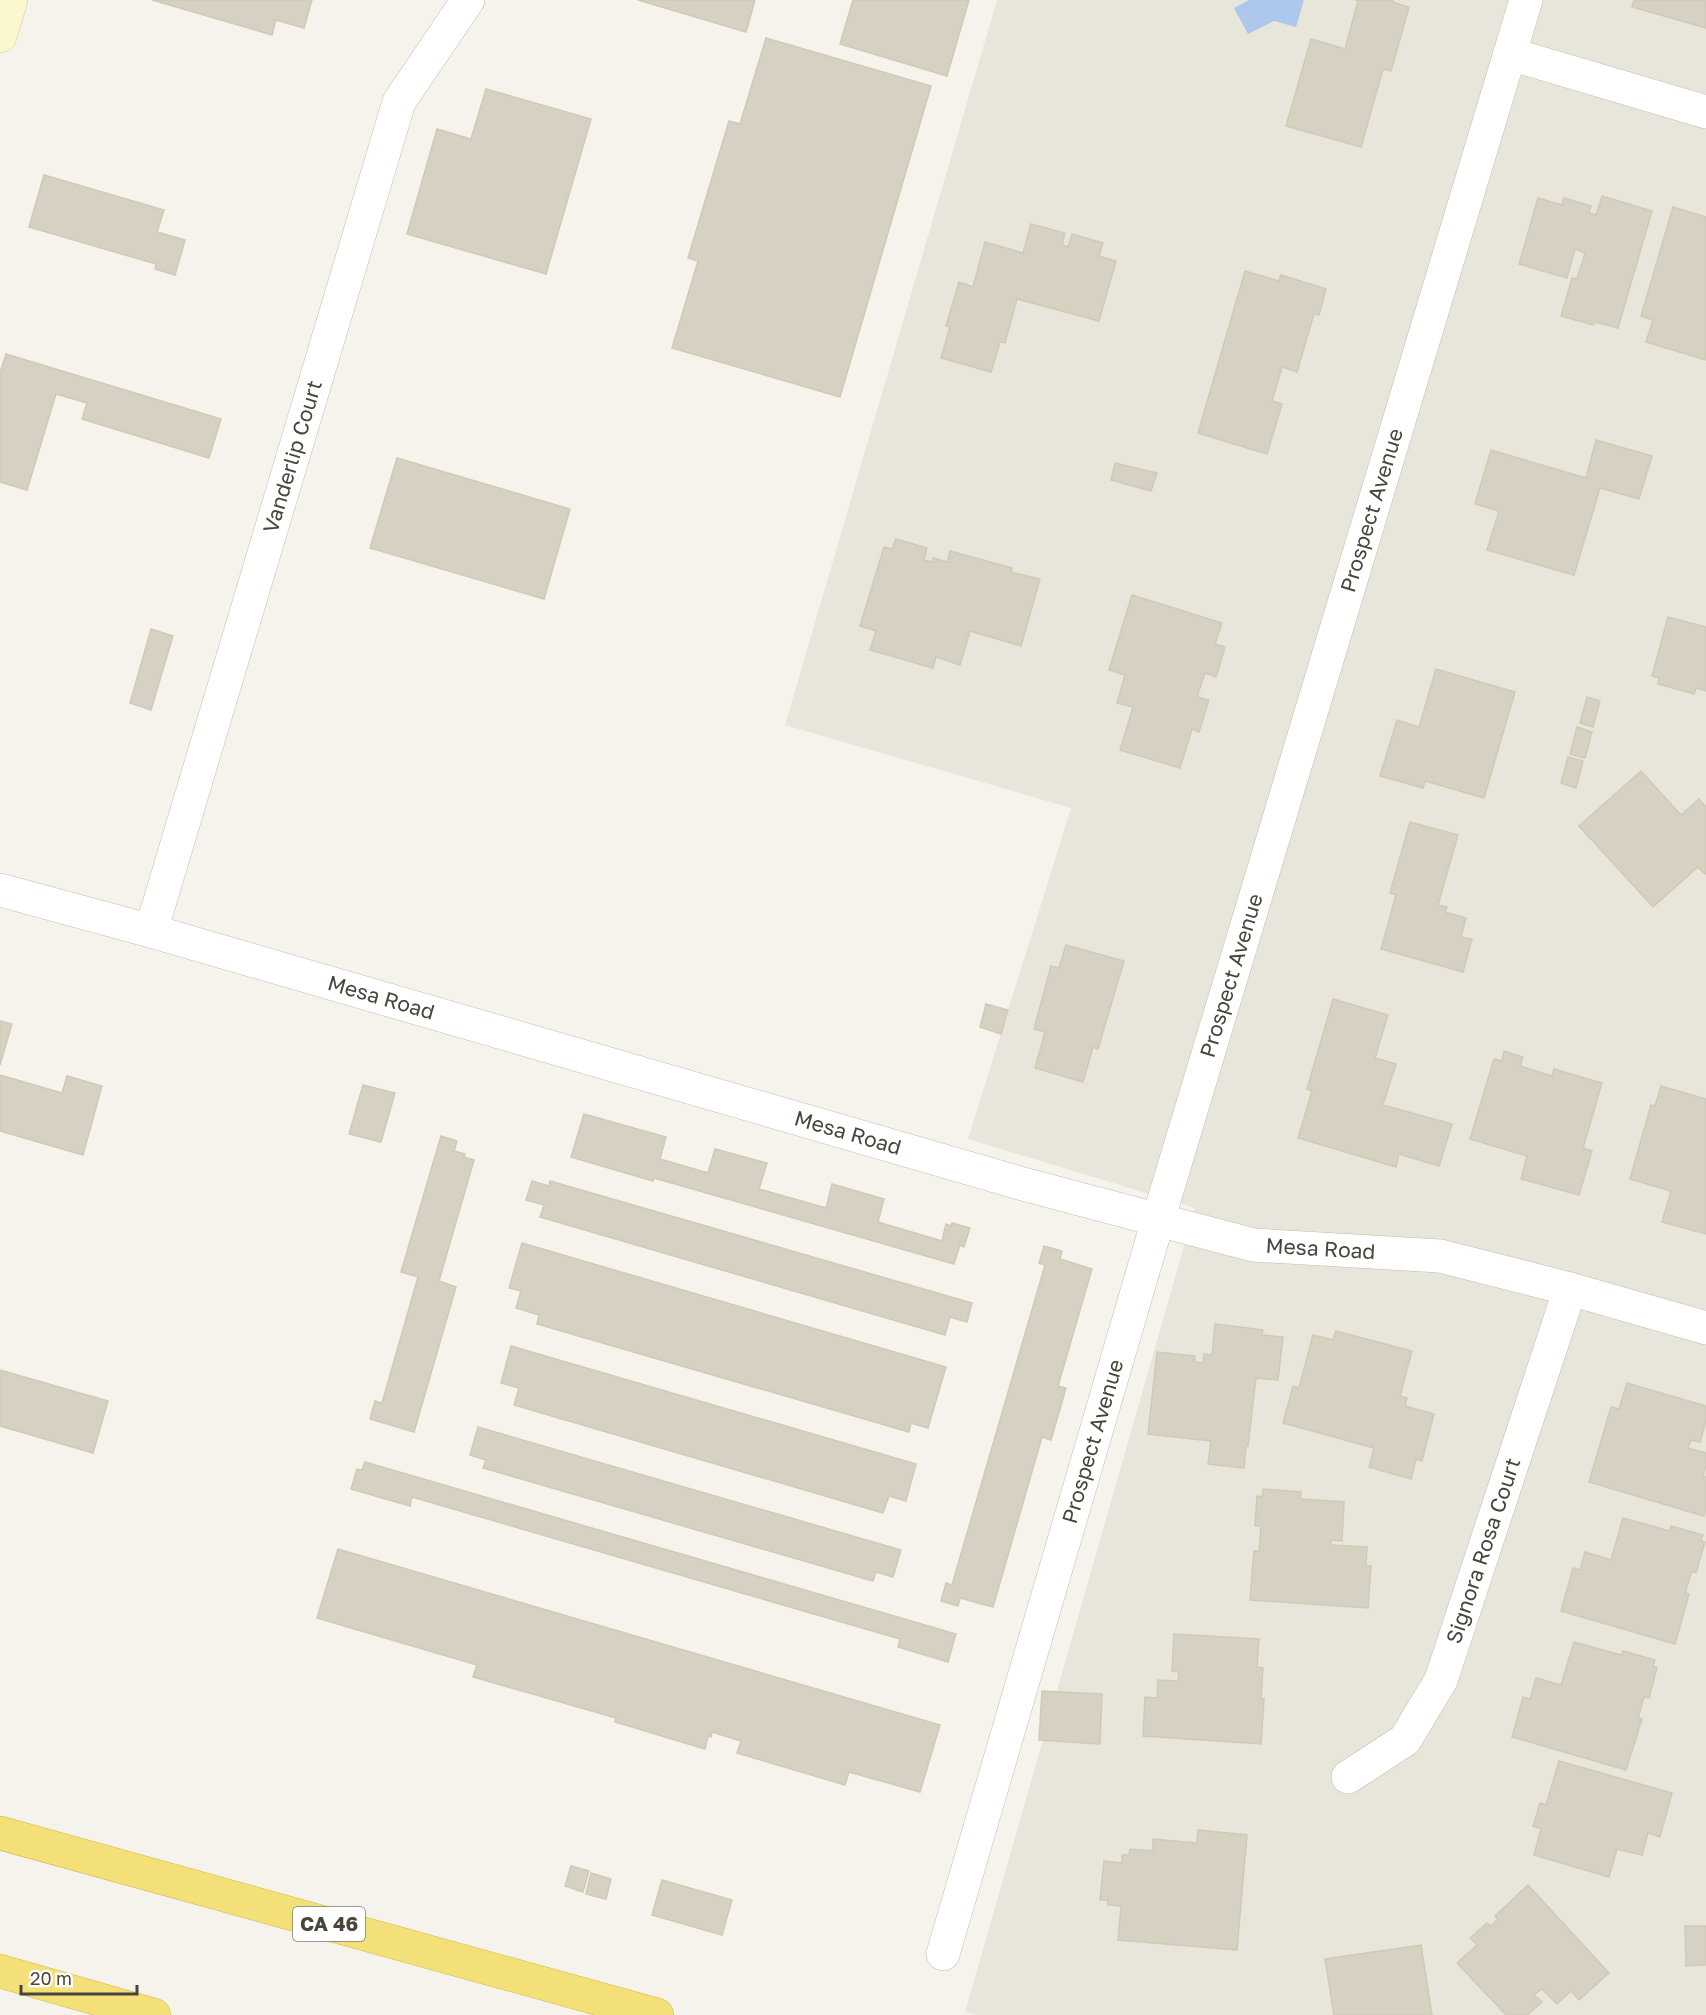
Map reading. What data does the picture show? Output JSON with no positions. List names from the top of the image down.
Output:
{
  "streets": {
    "highway": ["CA 46"],
    "street": [
      "Vanderlip Court",
      "Prospect Avenue",
      "Mesa Road",
      "Signora Rosa Court"
    ]
  },
  "crossings": [
    ["Vanderlip Court", "Mesa Road"],
    ["Prospect Avenue", "Mesa Road"],
    ["Mesa Road", "Signora Rosa Court"]
  ],
  "scale_bar": "20 m"
}
